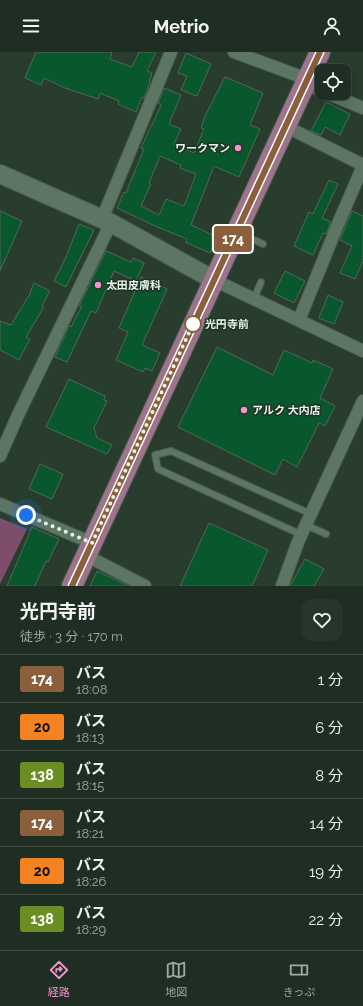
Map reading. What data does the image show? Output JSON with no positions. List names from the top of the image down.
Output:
{
  "places": [
    "ワークマン",
    "太田皮膚科",
    "光円寺前",
    "アルク 大内店"
  ],
  "lines": ["bus line 174"],
  "page": {
    "header": "Metrio",
    "on_map": "174",
    "heading": ["光円寺前", "徒歩 · 3 分 · 170 m"],
    "list": [
      {
        "mark": "174",
        "name": "バス",
        "note": "18:08",
        "value": "1 分"
      },
      {
        "mark": "20",
        "name": "バス",
        "note": "18:13",
        "value": "6 分"
      },
      {
        "mark": "138",
        "name": "バス",
        "note": "18:15",
        "value": "8 分"
      },
      {
        "mark": "174",
        "name": "バス",
        "note": "18:21",
        "value": "14 分"
      },
      {
        "mark": "20",
        "name": "バス",
        "note": "18:26",
        "value": "19 分"
      },
      {
        "mark": "138",
        "name": "バス",
        "note": "18:29",
        "value": "22 分"
      }
    ],
    "tabs": ["経路", "地図", "きっぷ"]
  }
}
